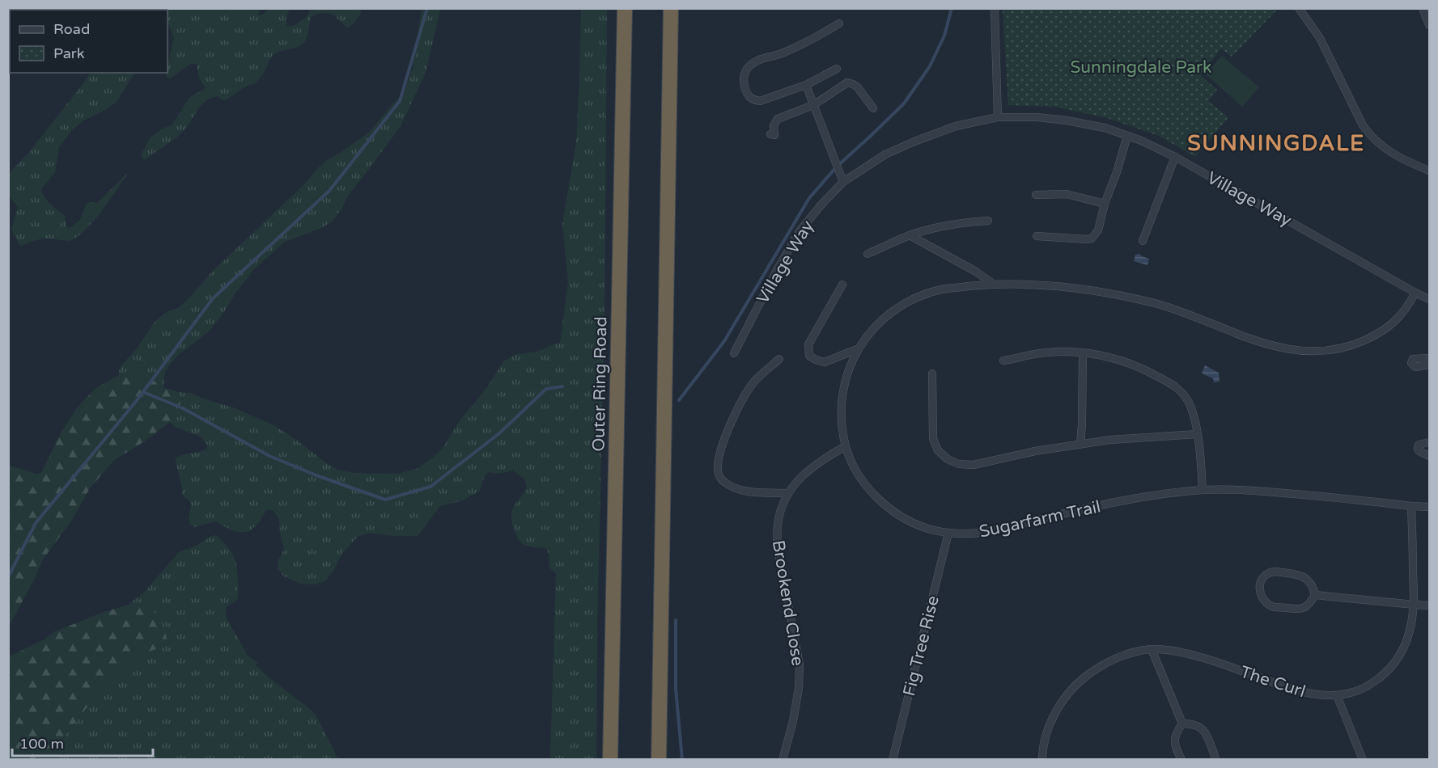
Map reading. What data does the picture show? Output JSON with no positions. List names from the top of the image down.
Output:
{
  "streets": {
    "highway": ["Outer Ring Road"],
    "street": [
      "Village Way",
      "Sugarfarm Trail",
      "Brookend Close",
      "Fig Tree Rise",
      "The Curl"
    ]
  },
  "crossings": [
    ["Village Way", "Sugarfarm Trail"],
    ["Sugarfarm Trail", "Brookend Close"],
    ["Sugarfarm Trail", "Fig Tree Rise"],
    ["Sugarfarm Trail", "The Curl"]
  ],
  "districts": ["SUNNINGDALE"],
  "parks": ["Sunningdale Park"],
  "legend": ["Road", "Park"],
  "scale_bar": "100 m"
}
